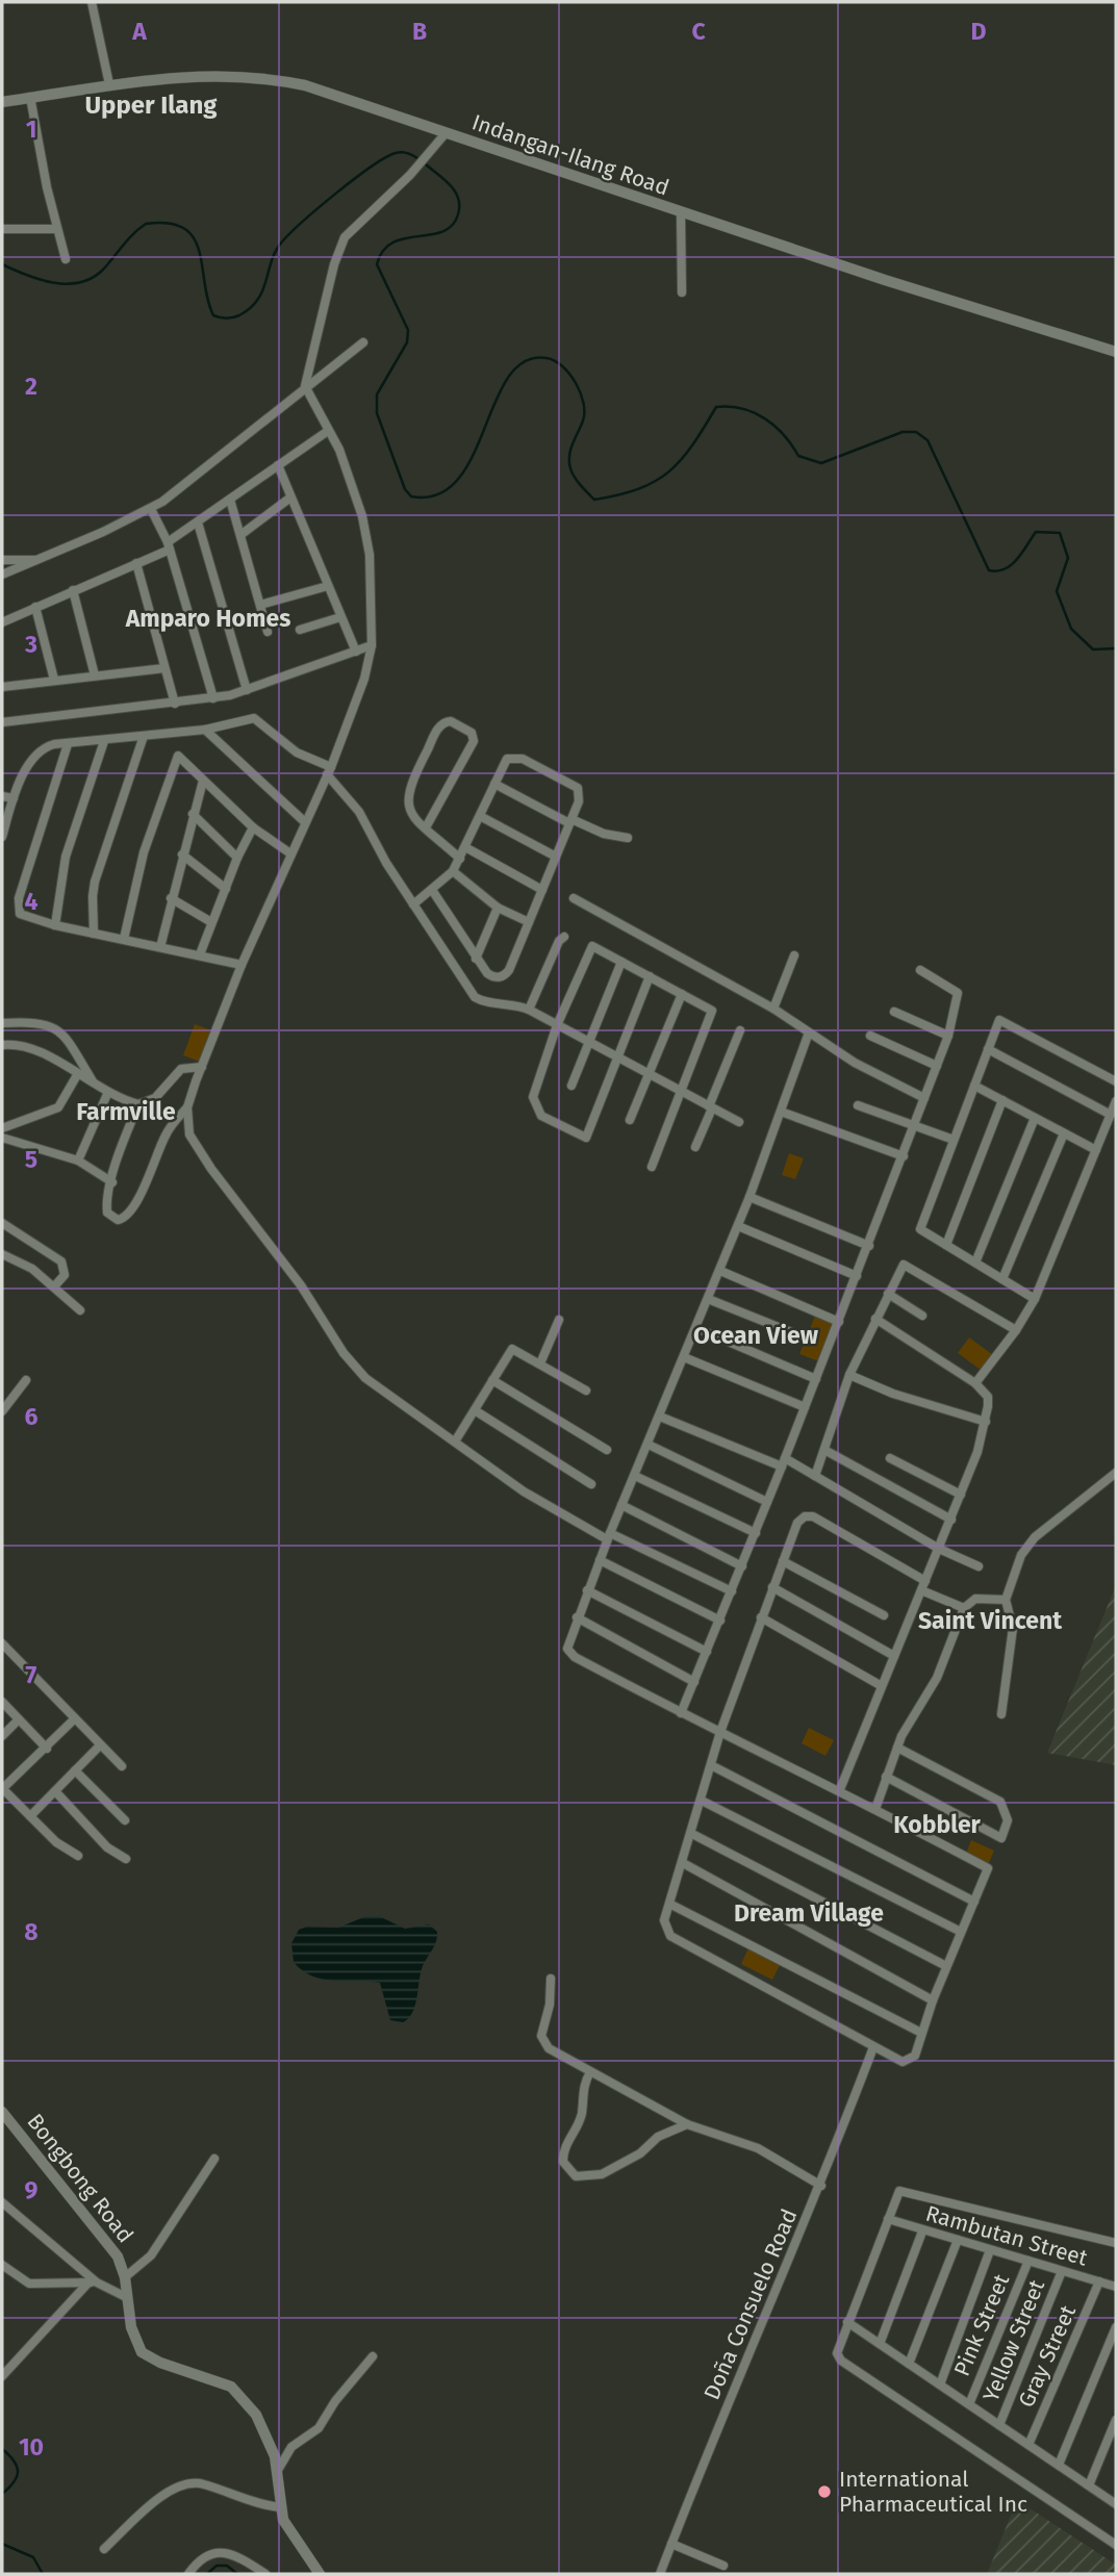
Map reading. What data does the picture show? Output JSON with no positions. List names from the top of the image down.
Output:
{
  "streets": {
    "street": [
      "Indangan-Ilang Road",
      "Bongbong Road",
      "Rambutan Street",
      "Doña Consuelo Road",
      "Pink Street",
      "Yellow Street",
      "Gray Street"
    ]
  },
  "crossings": [
    ["Rambutan Street", "Pink Street"],
    ["Rambutan Street", "Yellow Street"],
    ["Rambutan Street", "Gray Street"]
  ],
  "districts": [
    "Upper Ilang",
    "Amparo Homes",
    "Farmville",
    "Ocean View",
    "Saint Vincent",
    "Kobbler",
    "Dream Village"
  ],
  "places": ["International Pharmaceutical Inc"],
  "grid": {
    "columns": [
      "A",
      "B",
      "C",
      "D"
    ],
    "rows": [
      "1",
      "2",
      "3",
      "4",
      "5",
      "6",
      "7",
      "8",
      "9",
      "10"
    ]
  }
}
